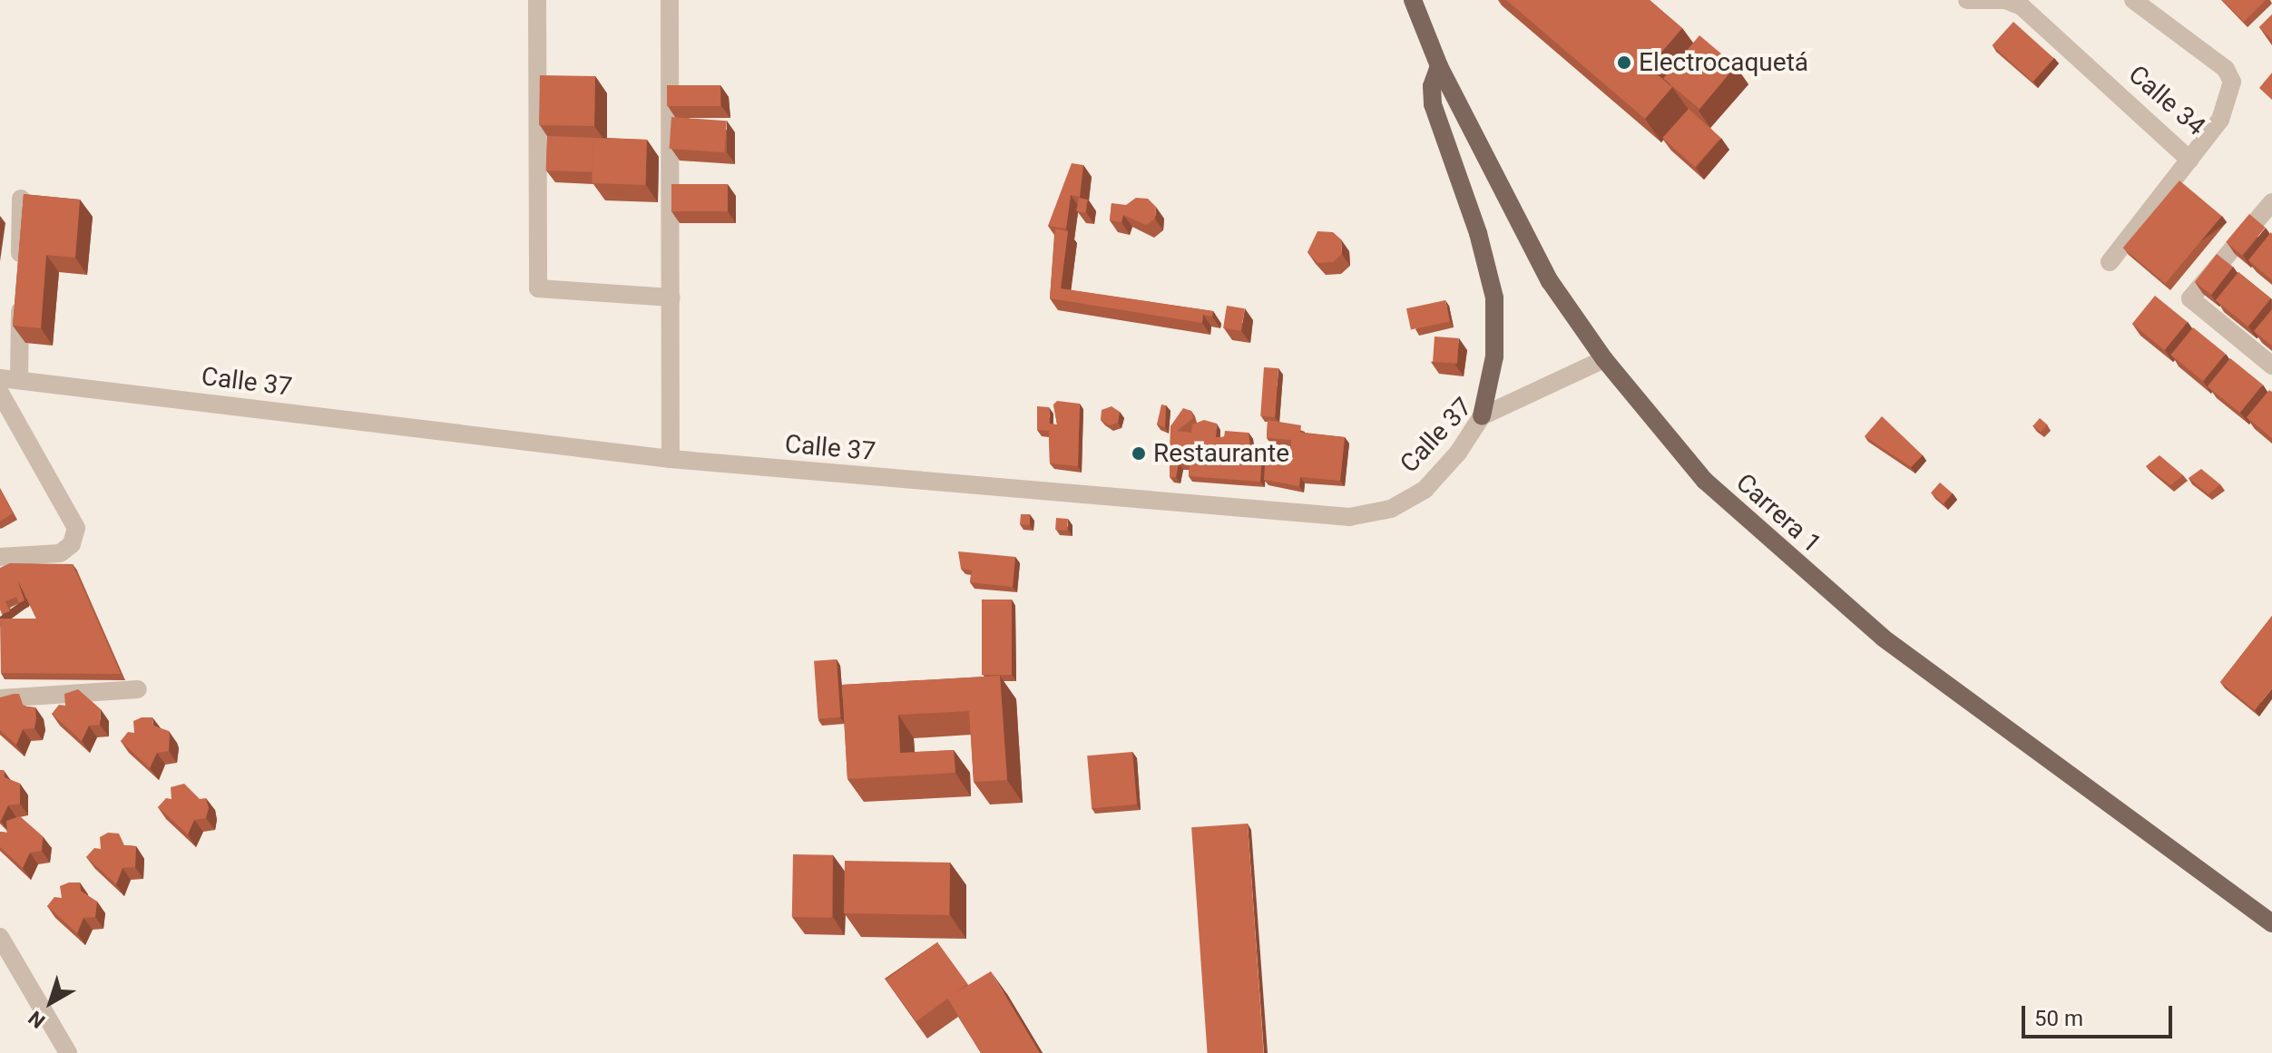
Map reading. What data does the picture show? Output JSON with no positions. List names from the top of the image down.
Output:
{
  "streets": {
    "main road": ["Carrera 1"],
    "street": ["Calle 34", "Calle 37"]
  },
  "crossings": [
    ["Calle 37", "Carrera 1"]
  ],
  "places": ["Electrocaquetá", "Restaurante"],
  "scale_bar": "50 m",
  "north": "bottom left"
}
